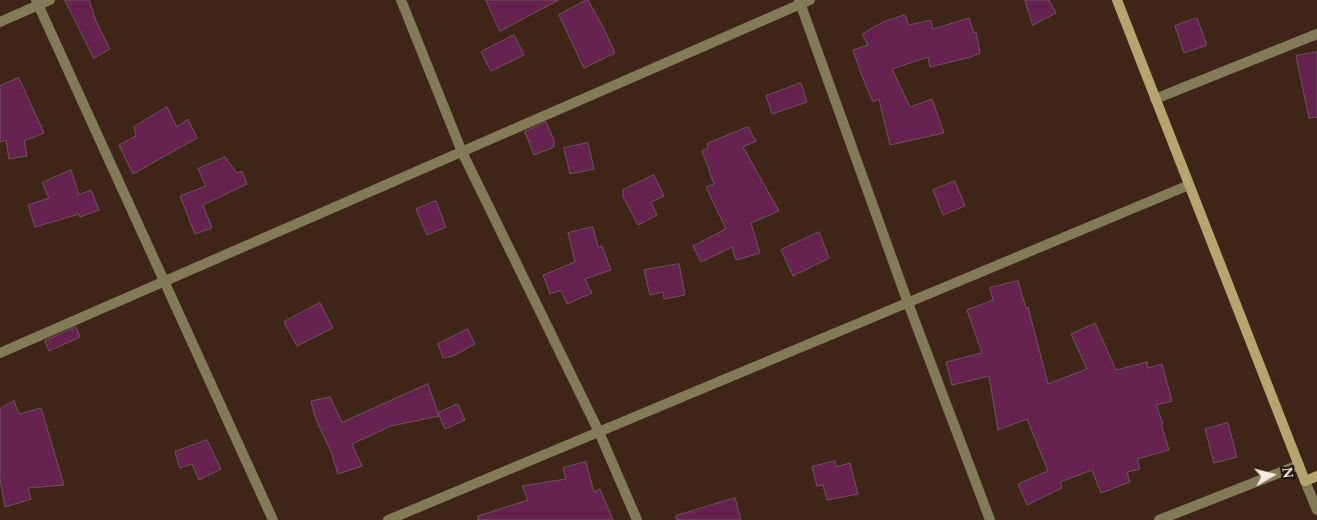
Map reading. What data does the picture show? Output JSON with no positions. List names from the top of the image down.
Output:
{
  "north": "right"
}
